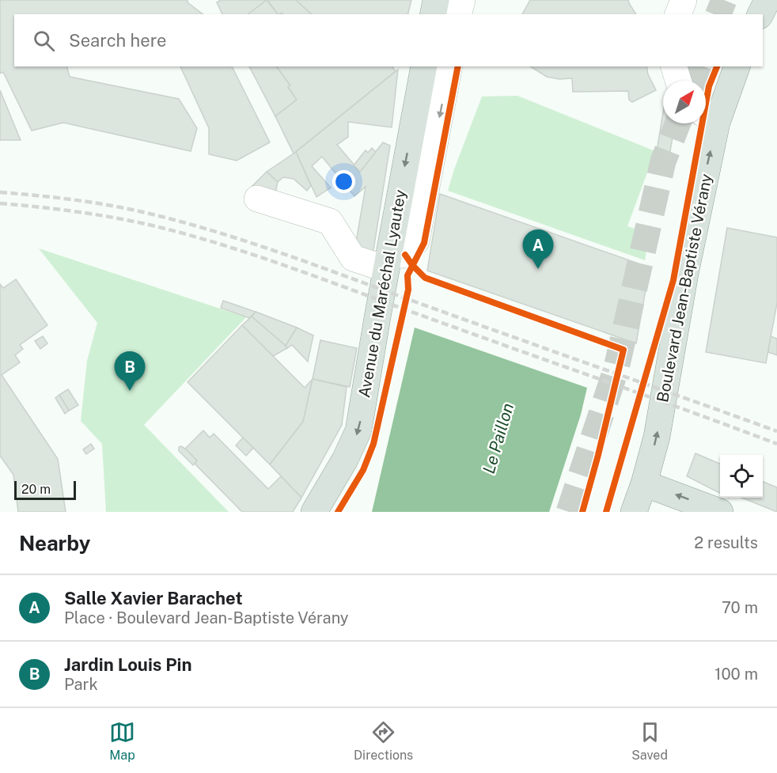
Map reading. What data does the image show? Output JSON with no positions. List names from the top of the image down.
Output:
{
  "streets": {
    "main road": ["Boulevard Jean-Baptiste Vérany", "Avenue du Maréchal Lyautey"]
  },
  "one_way": ["Boulevard Jean-Baptiste Vérany", "Avenue du Maréchal Lyautey"],
  "water": ["Le Paillon"],
  "scale_bar": "20 m",
  "north": "top right",
  "page": {
    "search": "Search here",
    "pins": ["A", "B"],
    "scale": "20 m",
    "heading": ["Nearby", "2 results"],
    "list": [
      {
        "mark": "A",
        "name": "Salle Xavier Barachet",
        "note": "Place · Boulevard Jean-Baptiste Vérany",
        "value": "70 m"
      },
      {
        "mark": "B",
        "name": "Jardin Louis Pin",
        "note": "Park",
        "value": "100 m"
      }
    ],
    "nav": ["Map", "Directions", "Saved"]
  }
}
